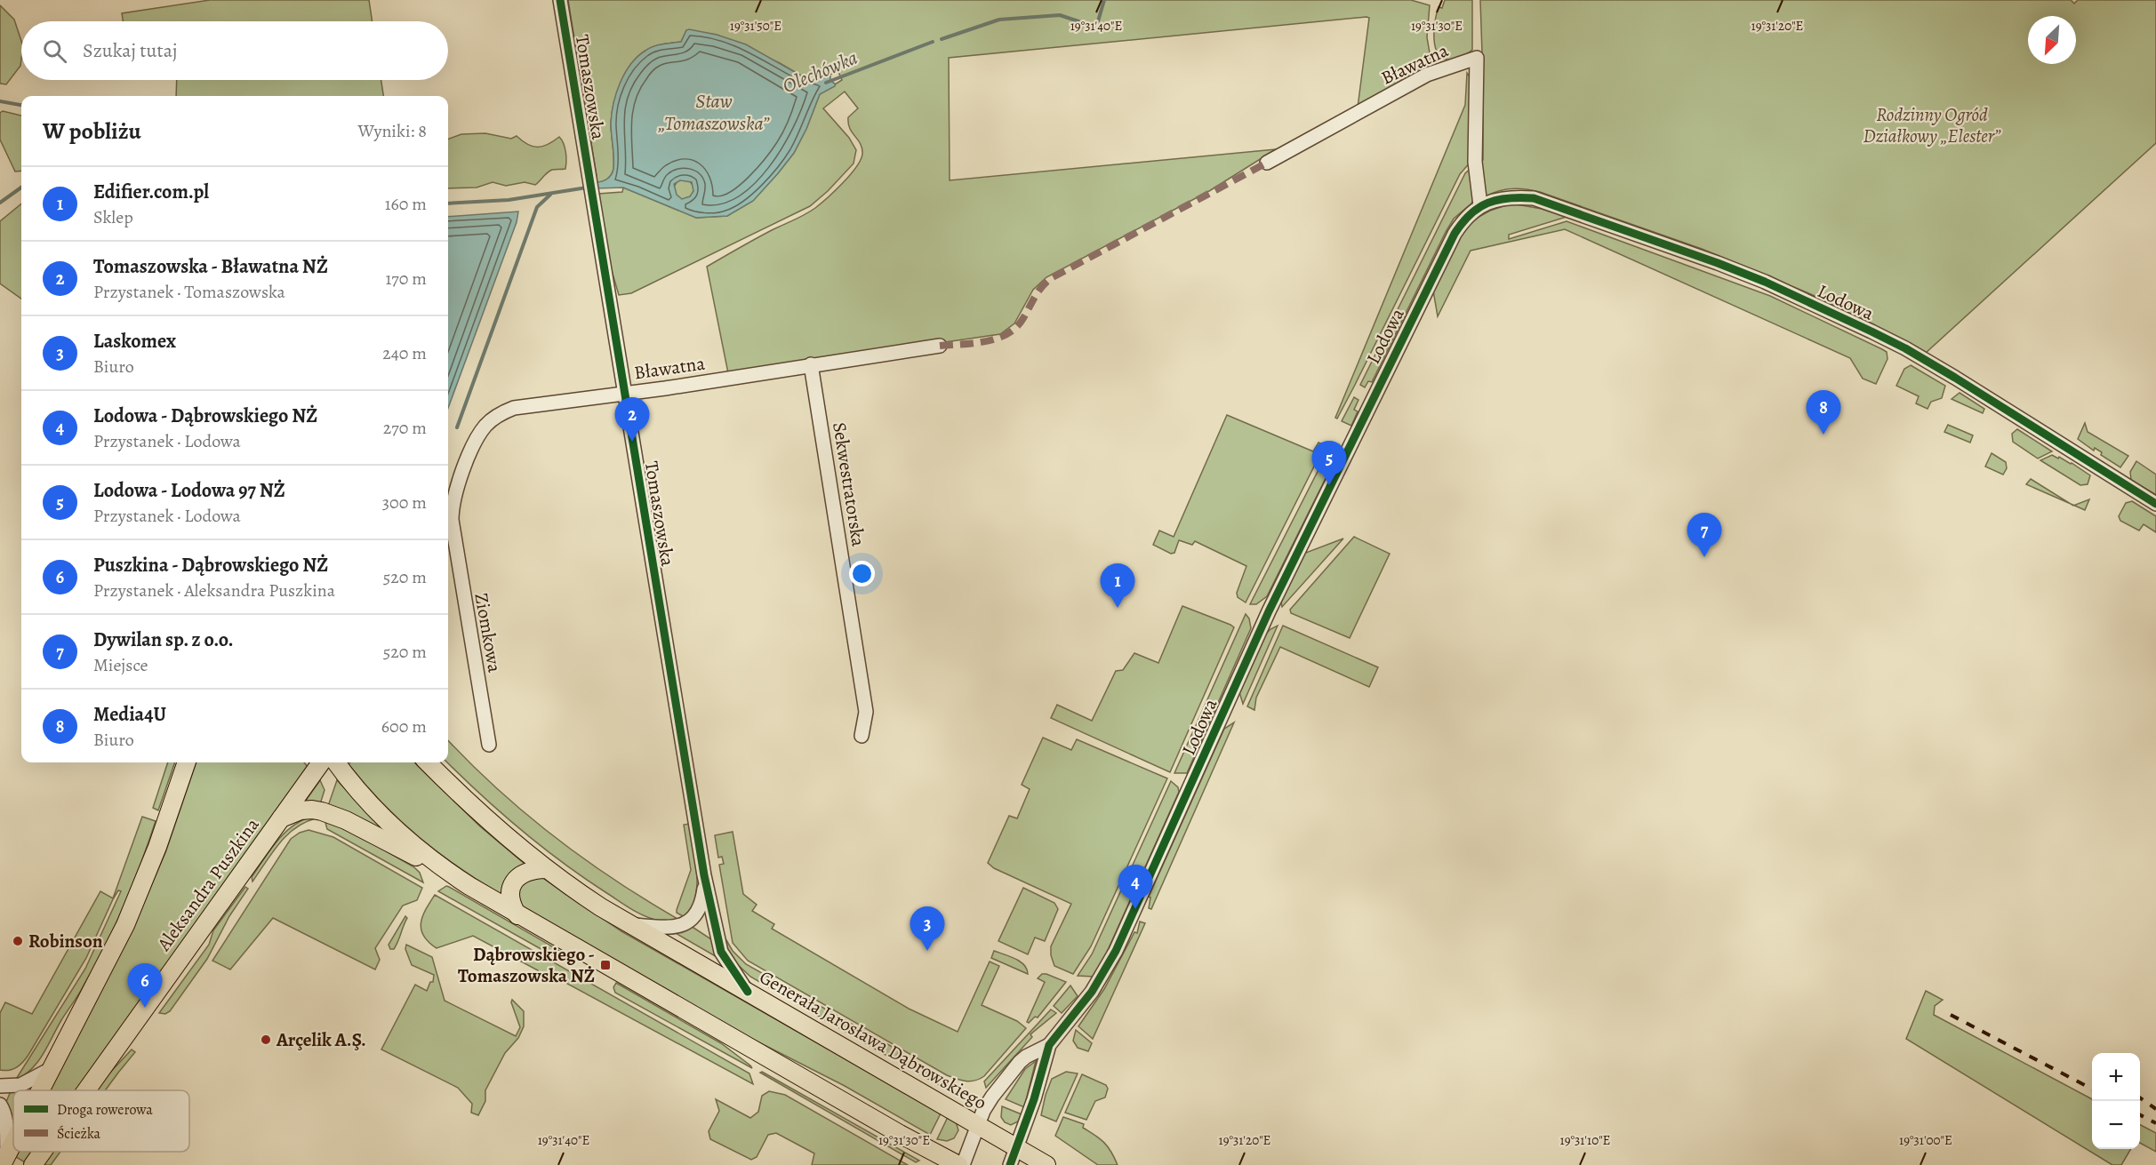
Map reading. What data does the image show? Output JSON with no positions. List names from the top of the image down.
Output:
{
  "streets": {
    "main road": ["Aleksandra Puszkina", "Generała Jarosława Dąbrowskiego"],
    "street": [
      "Bławatna",
      "Tomaszowska",
      "Lodowa",
      "Sekwestratorska",
      "Ziomkowa"
    ]
  },
  "crossings": [
    ["Bławatna", "Tomaszowska"],
    ["Bławatna", "Lodowa"],
    ["Bławatna", "Sekwestratorska"],
    ["Bławatna", "Ziomkowa"],
    ["Tomaszowska", "Generała Jarosława Dąbrowskiego"],
    ["Lodowa", "Generała Jarosława Dąbrowskiego"]
  ],
  "water": ["Olechówka", "Staw „Tomaszowska”"],
  "parks": ["Rodzinny Ogród Działkowy „Elester”"],
  "places": {
    "other": ["Robinson", "Arçelik A.Ş."],
    "transit": ["Dąbrowskiego - Tomaszowska NŻ"]
  },
  "legend": ["Droga rowerowa", "Ścieżka"],
  "north": "bottom left",
  "page": {
    "search": "Szukaj tutaj",
    "heading": ["W pobliżu", "Wyniki: 8"],
    "list": [
      {
        "mark": "1",
        "name": "Edifier.com.pl",
        "note": "Sklep",
        "value": "160 m"
      },
      {
        "mark": "2",
        "name": "Tomaszowska - Bławatna NŻ",
        "note": "Przystanek · Tomaszowska",
        "value": "170 m"
      },
      {
        "mark": "3",
        "name": "Laskomex",
        "note": "Biuro",
        "value": "240 m"
      },
      {
        "mark": "4",
        "name": "Lodowa - Dąbrowskiego NŻ",
        "note": "Przystanek · Lodowa",
        "value": "270 m"
      },
      {
        "mark": "5",
        "name": "Lodowa - Lodowa 97 NŻ",
        "note": "Przystanek · Lodowa",
        "value": "300 m"
      },
      {
        "mark": "6",
        "name": "Puszkina - Dąbrowskiego NŻ",
        "note": "Przystanek · Aleksandra Puszkina",
        "value": "520 m"
      },
      {
        "mark": "7",
        "name": "Dywilan sp. z o.o.",
        "note": "Miejsce",
        "value": "520 m"
      },
      {
        "mark": "8",
        "name": "Media4U",
        "note": "Biuro",
        "value": "600 m"
      }
    ],
    "pins": [
      "8",
      "2",
      "5",
      "7",
      "1",
      "4",
      "3",
      "6"
    ],
    "map_buttons": ["+", "−"]
  },
  "coordinates": [
    "19°31'50\"E",
    "19°31'40\"E",
    "19°31'30\"E",
    "19°31'20\"E",
    "19°31'10\"E",
    "19°31'00\"E"
  ]
}
